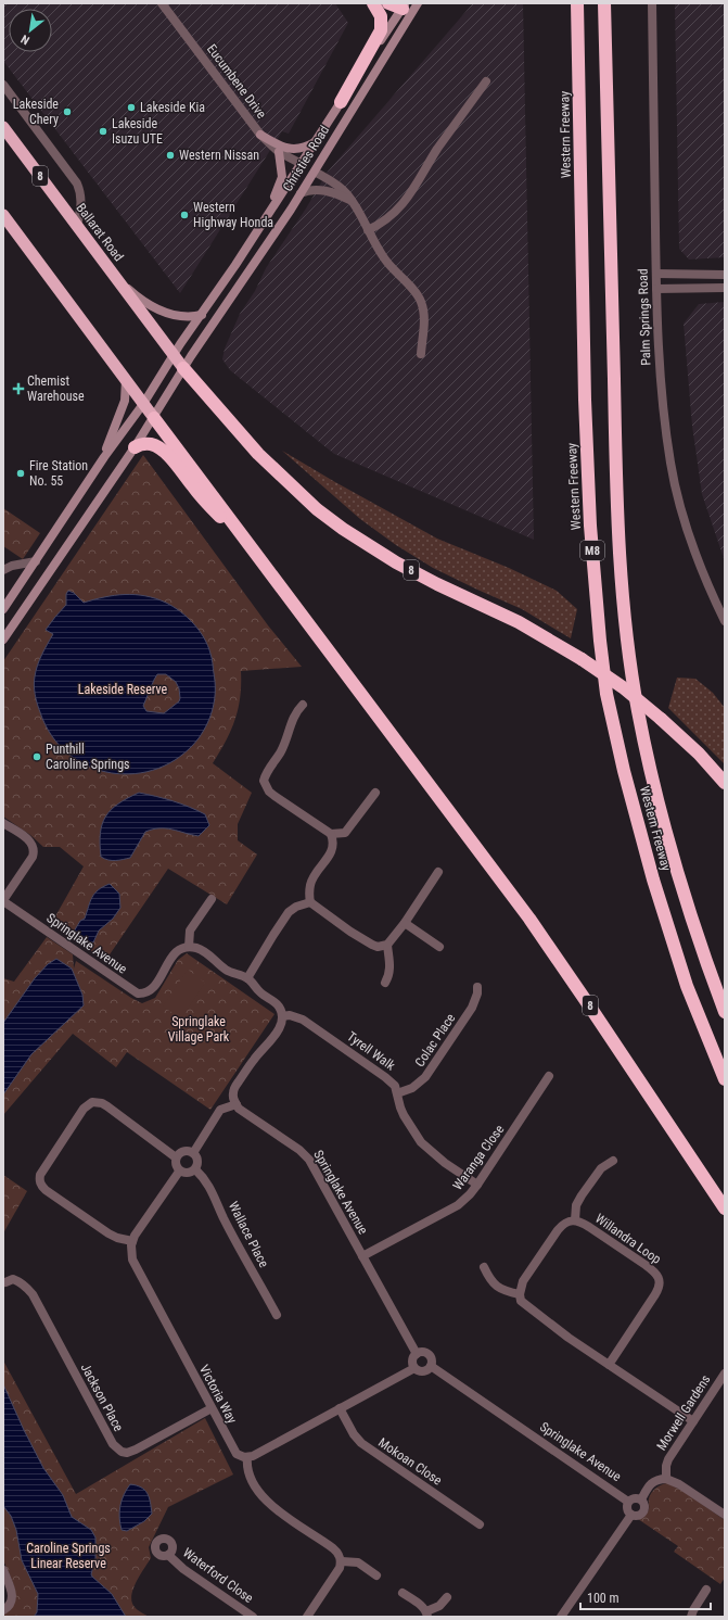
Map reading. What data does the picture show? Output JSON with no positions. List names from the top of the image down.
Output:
{
  "streets": {
    "highway": [
      "Western Freeway",
      "8",
      "Ballarat Road",
      "M8"
    ],
    "main road": ["Christies Road"],
    "street": [
      "Eucumbene Drive",
      "Palm Springs Road",
      "Springlake Avenue",
      "Colac Place",
      "Tyrell Walk",
      "Waranga Close",
      "Wallace Place",
      "Willandra Loop",
      "Victoria Way",
      "Jackson Place",
      "Morwell Gardens",
      "Mokoan Close",
      "Waterford Close"
    ]
  },
  "crossings": [
    ["Eucumbene Drive", "Christies Road"],
    ["Christies Road", "8"],
    ["Christies Road", "Ballarat Road"],
    ["8", "Ballarat Road"],
    ["Springlake Avenue", "Waranga Close"],
    ["Colac Place", "Tyrell Walk"],
    ["Tyrell Walk", "Waranga Close"],
    ["Victoria Way", "Jackson Place"]
  ],
  "parks": ["Lakeside Reserve", "Springlake Village Park", "Caroline Springs Linear Reserve"],
  "places": {
    "other": [
      "Lakeside Kia",
      "Lakeside Chery",
      "Lakeside Isuzu UTE",
      "Western Nissan",
      "Western Highway Honda",
      "Fire Station No. 55",
      "Punthill Caroline Springs"
    ],
    "health": ["Chemist Warehouse"]
  },
  "scale_bar": "100 m",
  "north": "bottom left"
}
